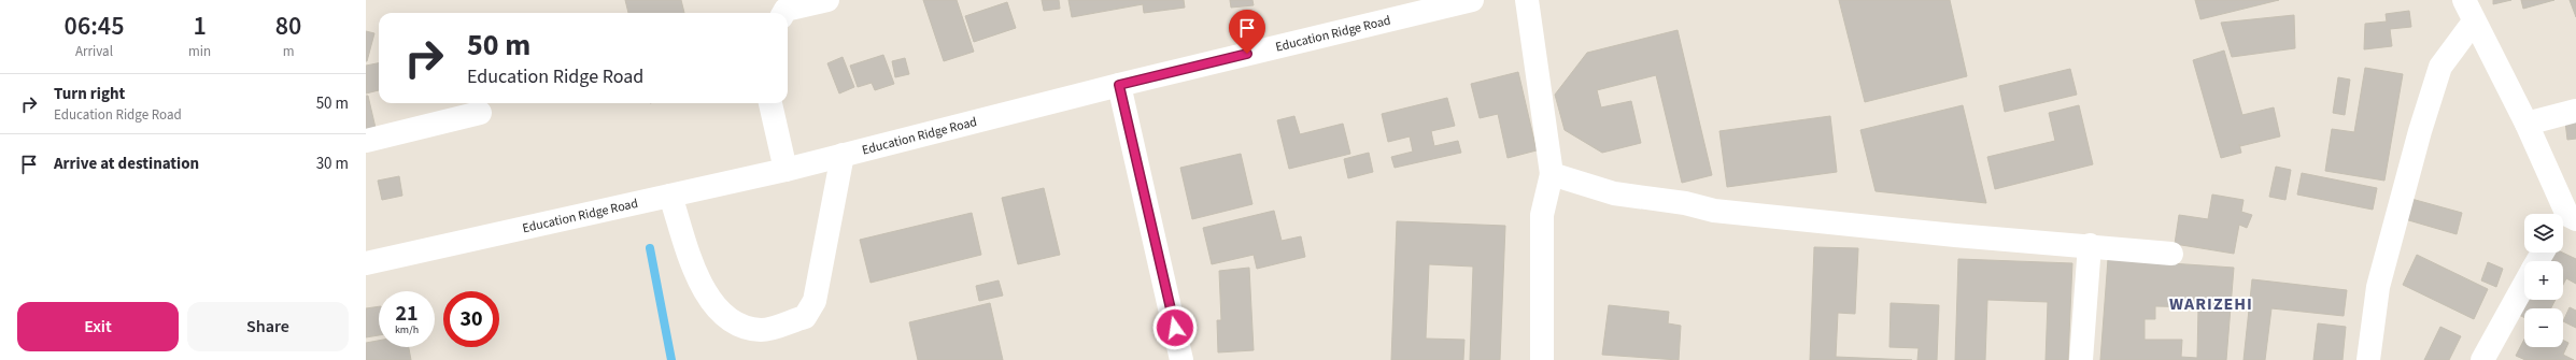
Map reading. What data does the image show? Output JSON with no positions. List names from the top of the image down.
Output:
{
  "streets": {
    "street": ["Education Ridge Road"]
  },
  "districts": ["WARIZEHI"],
  "page": {
    "eta": [
      "06:45",
      "Arrival",
      "1",
      "min",
      "80",
      "m"
    ],
    "turn": ["50 m", "Education Ridge Road"],
    "list": [
      {
        "name": "Turn right",
        "note": "Education Ridge Road",
        "value": "50 m"
      },
      {
        "name": "Arrive at destination",
        "value": "30 m"
      }
    ],
    "map_buttons": ["+", "−"],
    "speed": "21 km/h",
    "limit": "30",
    "buttons": ["Exit", "Share"]
  }
}
